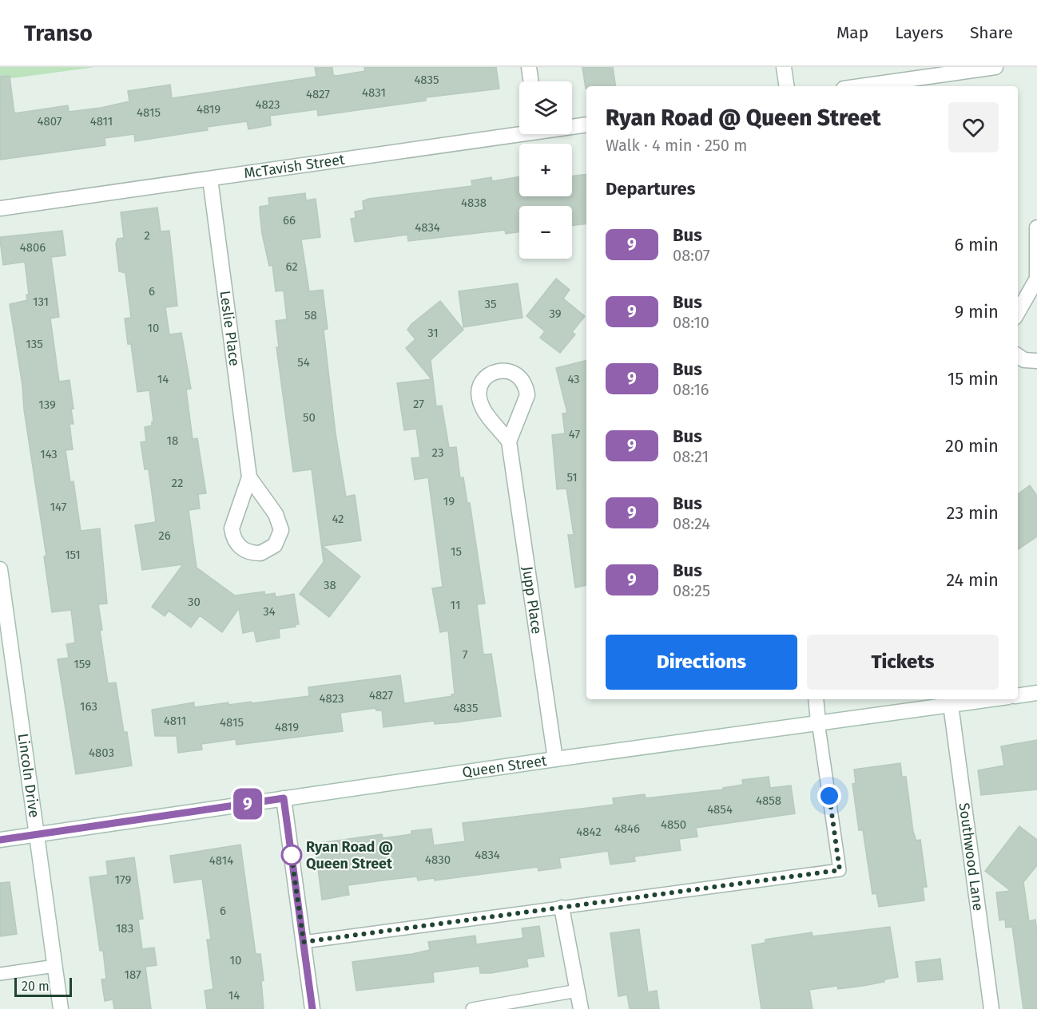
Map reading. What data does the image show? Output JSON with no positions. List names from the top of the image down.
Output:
{
  "streets": {
    "street": [
      "McTavish Street",
      "Leslie Place",
      "Jupp Place",
      "Queen Street",
      "Lincoln Drive",
      "Southwood Lane"
    ]
  },
  "crossings": [
    ["McTavish Street", "Leslie Place"],
    ["Jupp Place", "Queen Street"],
    ["Queen Street", "Lincoln Drive"],
    ["Queen Street", "Southwood Lane"]
  ],
  "places": ["Ryan Road @ Queen Street"],
  "lines": ["bus line 9"],
  "house_numbers": [
    "4835",
    "4831",
    "4827",
    "4823",
    "4819",
    "4815",
    "4807",
    "4811",
    "4838",
    "66",
    "4834",
    "2",
    "4806",
    "62",
    "6",
    "131",
    "35",
    "39",
    "58",
    "10",
    "31",
    "135",
    "54",
    "14",
    "43",
    "27",
    "139",
    "50",
    "47",
    "18",
    "23",
    "143",
    "51",
    "22",
    "19",
    "147",
    "42",
    "26",
    "15",
    "151",
    "38",
    "30",
    "11",
    "34",
    "7",
    "159",
    "4827",
    "4823",
    "163",
    "4835",
    "4811",
    "4815",
    "4819",
    "4803",
    "4858",
    "4854",
    "4850",
    "4846",
    "4842",
    "4834",
    "4830",
    "4814",
    "179",
    "6",
    "183",
    "10",
    "187",
    "14"
  ],
  "scale_bar": "20 m",
  "page": {
    "header": "Transo",
    "nav": ["Map", "Layers", "Share"],
    "on_map": "9",
    "map_buttons": ["+", "−"],
    "heading": [
      ["Ryan Road @ Queen Street", "Walk · 4 min · 250 m"],
      "Departures"
    ],
    "list": [
      {
        "mark": "9",
        "name": "Bus",
        "note": "08:07",
        "value": "6 min"
      },
      {
        "mark": "9",
        "name": "Bus",
        "note": "08:10",
        "value": "9 min"
      },
      {
        "mark": "9",
        "name": "Bus",
        "note": "08:16",
        "value": "15 min"
      },
      {
        "mark": "9",
        "name": "Bus",
        "note": "08:21",
        "value": "20 min"
      },
      {
        "mark": "9",
        "name": "Bus",
        "note": "08:24",
        "value": "23 min"
      },
      {
        "mark": "9",
        "name": "Bus",
        "note": "08:25",
        "value": "24 min"
      }
    ],
    "buttons": ["Directions", "Tickets"],
    "scale": "20 m"
  }
}
